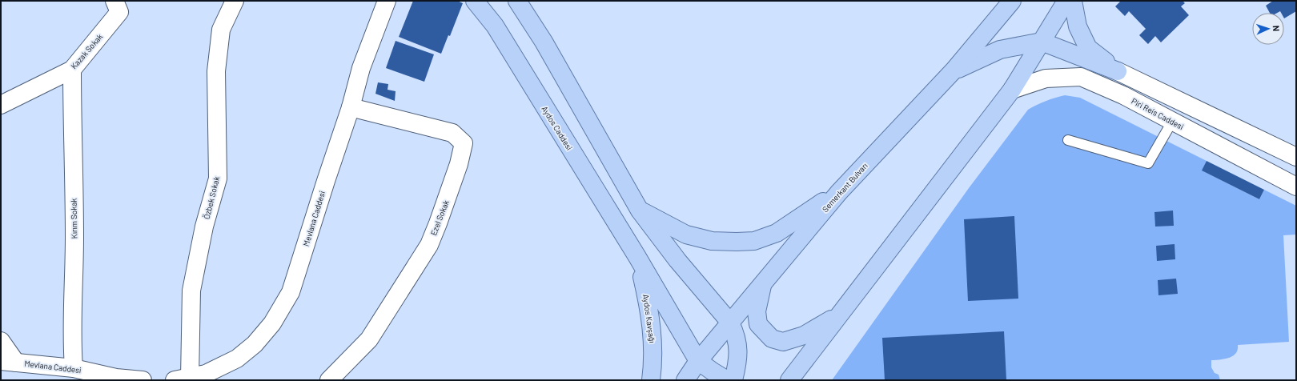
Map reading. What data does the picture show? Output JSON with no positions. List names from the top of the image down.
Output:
{
  "streets": {
    "main road": ["Aydos Caddesi", "Semerkant Bulvarı", "Aydos Kavşağı"],
    "street": [
      "Kazak Sokak",
      "Piri Reis Caddesi",
      "Özbek Sokak",
      "Ezel Sokak",
      "Kırım Sokak",
      "Mevlana Caddesi"
    ]
  },
  "crossings": [
    ["Kazak Sokak", "Kırım Sokak"],
    ["Aydos Caddesi", "Semerkant Bulvarı"],
    ["Aydos Caddesi", "Aydos Kavşağı"],
    ["Özbek Sokak", "Mevlana Caddesi"],
    ["Ezel Sokak", "Mevlana Caddesi"],
    ["Kırım Sokak", "Mevlana Caddesi"]
  ],
  "north": "right"
}
